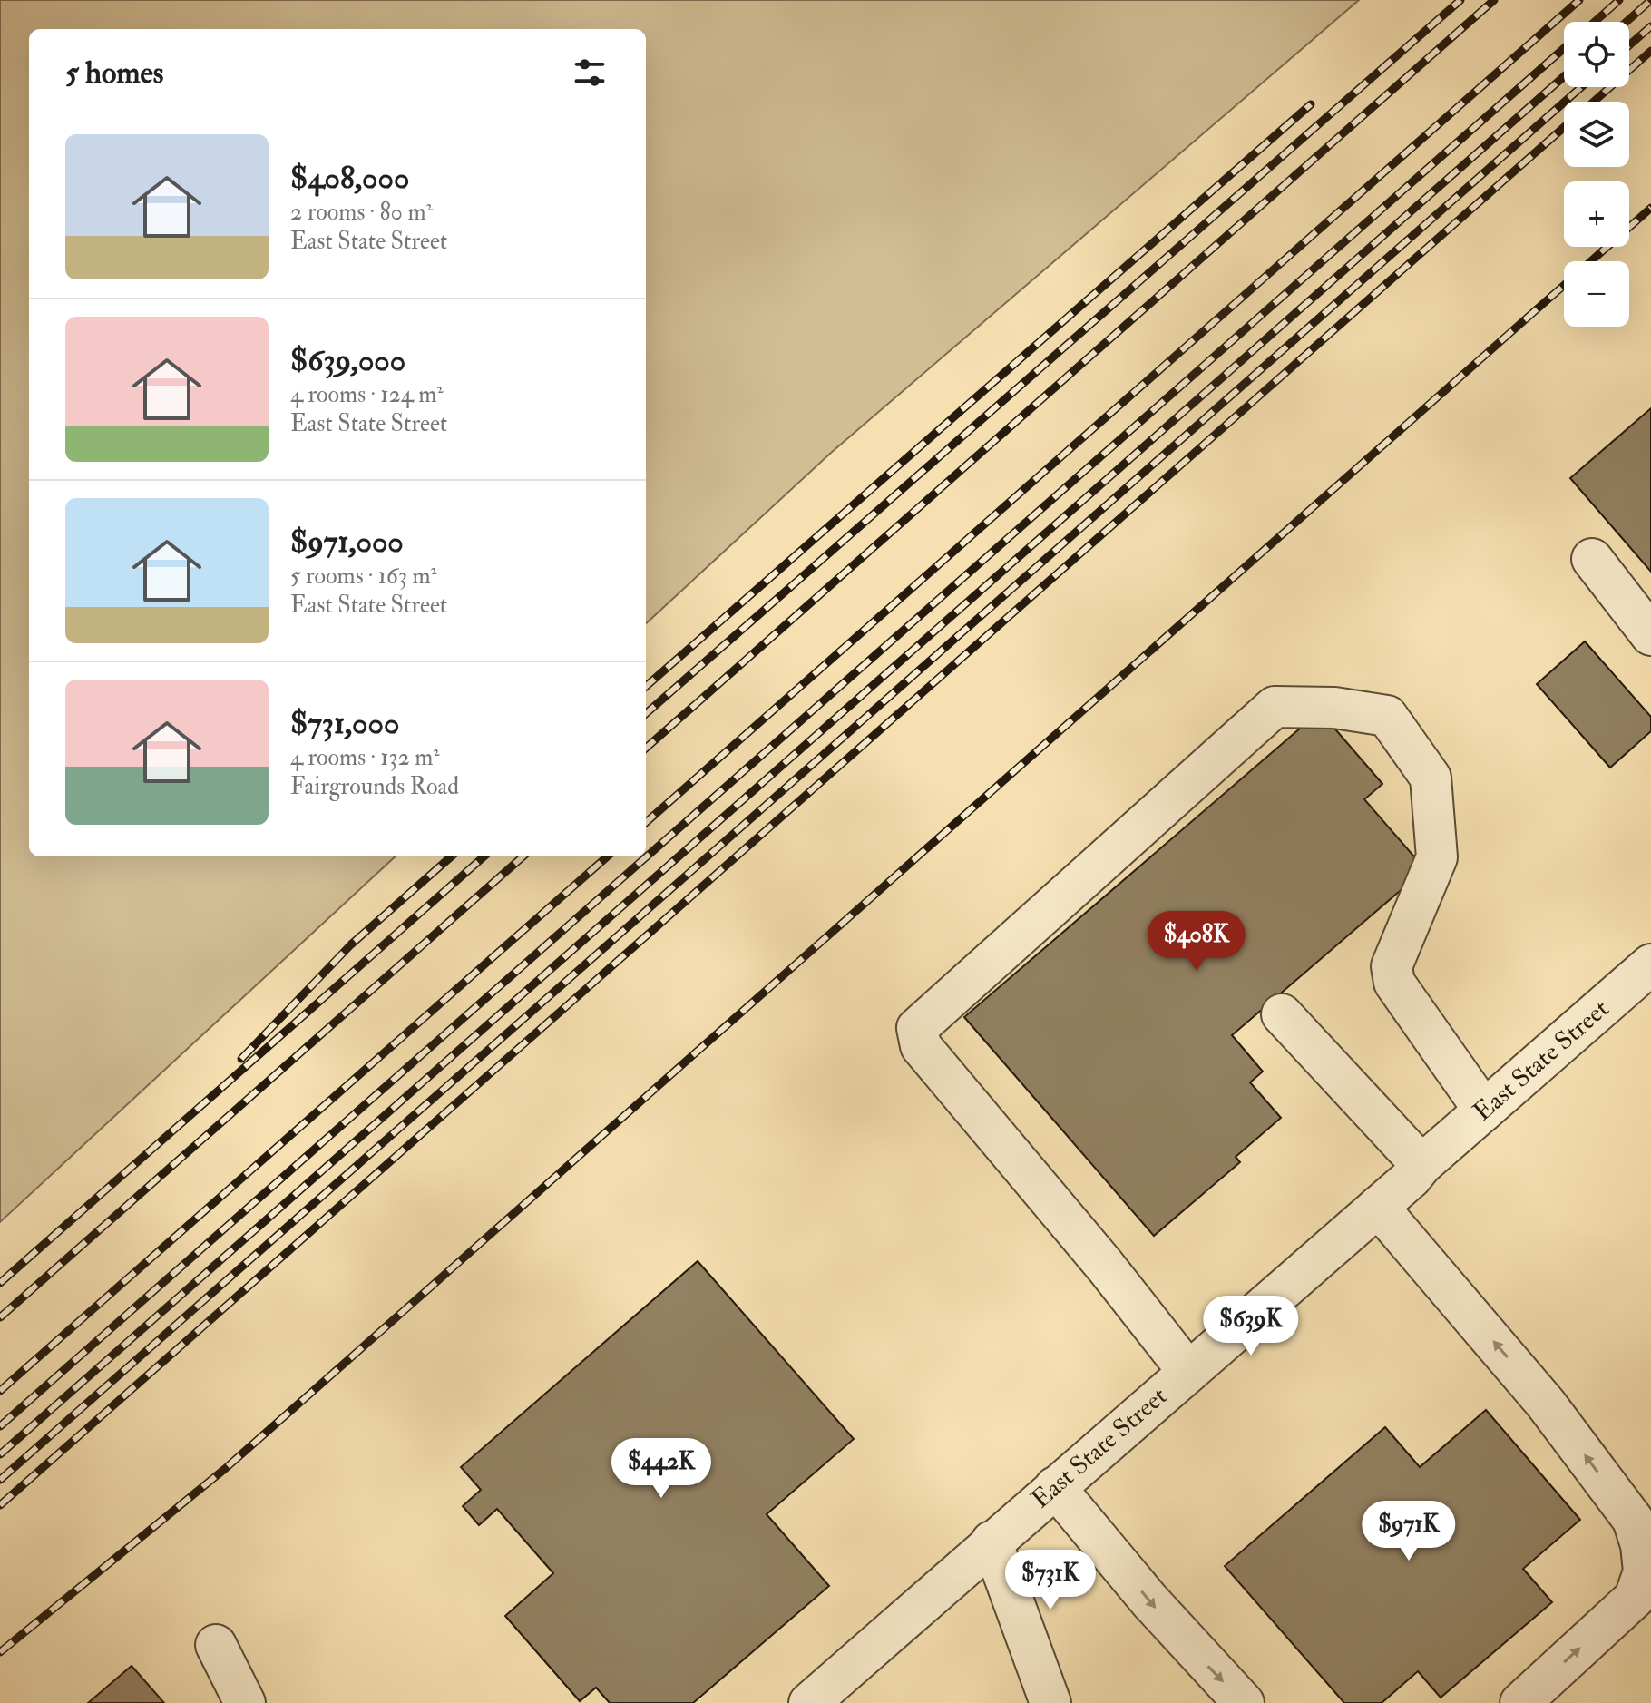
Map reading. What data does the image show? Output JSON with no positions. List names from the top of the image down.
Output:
{
  "streets": {
    "street": ["East State Street"]
  },
  "page": {
    "map_buttons": ["+", "−"],
    "heading": "5 homes",
    "list": [
      {
        "name": "$408,000",
        "note": "2 rooms · 80 m² · East State Street"
      },
      {
        "name": "$639,000",
        "note": "4 rooms · 124 m² · East State Street"
      },
      {
        "name": "$971,000",
        "note": "5 rooms · 163 m² · East State Street"
      },
      {
        "name": "$731,000",
        "note": "4 rooms · 132 m² · Fairgrounds Road"
      }
    ],
    "price": [
      "$408K",
      "$639K",
      "$442K",
      "$971K",
      "$731K"
    ]
  }
}
